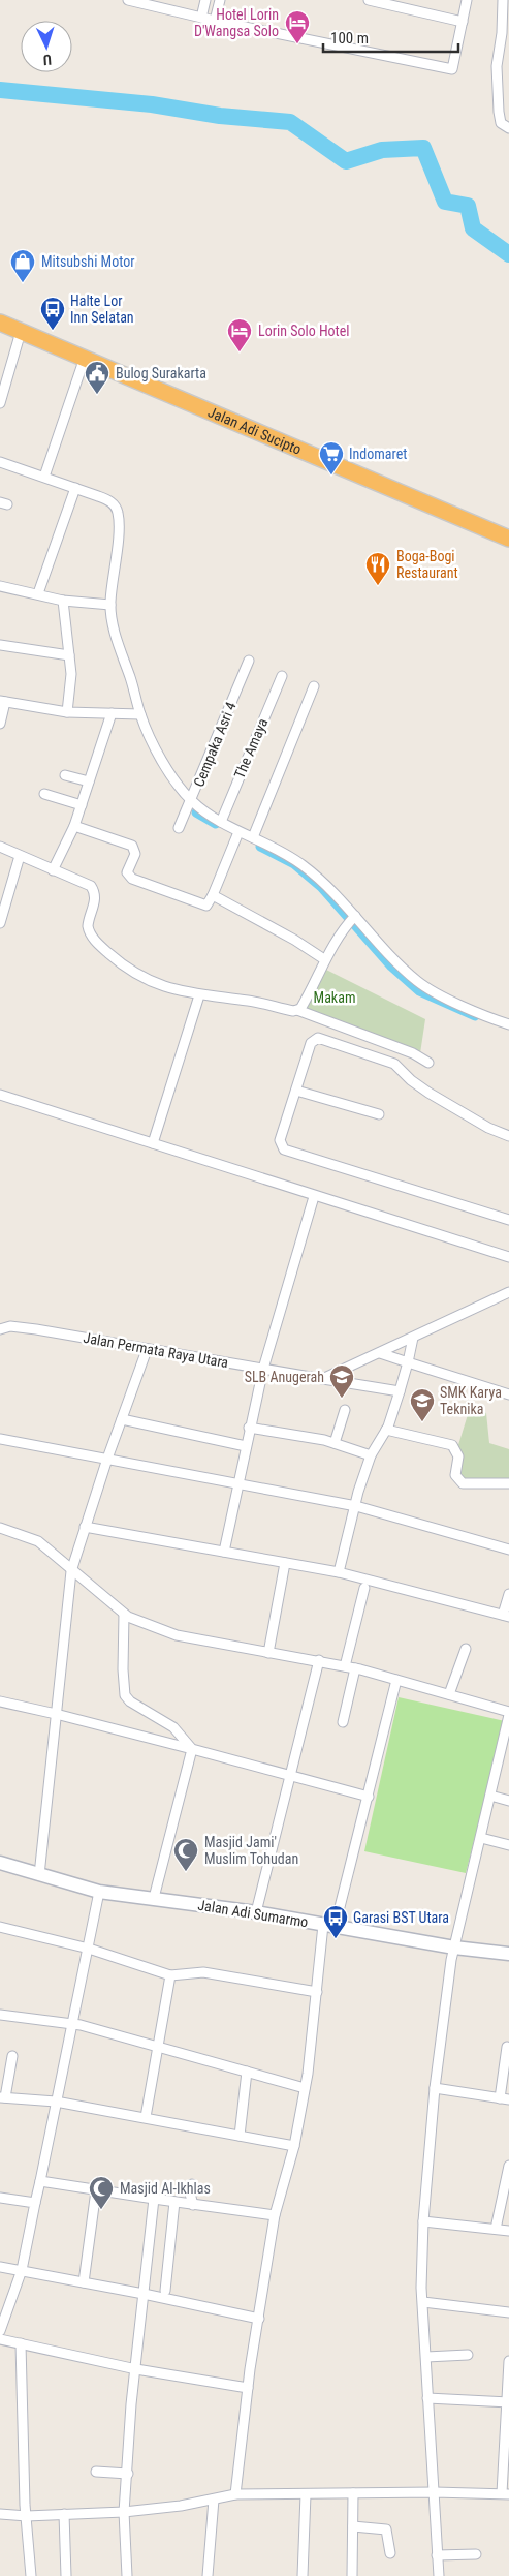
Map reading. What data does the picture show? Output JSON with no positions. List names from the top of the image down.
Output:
{
  "streets": {
    "highway": ["Jalan Adi Sucipto"],
    "main road": ["Jalan Adi Sumarmo"],
    "street": ["Cempaka Asri 4", "The Amaya", "Jalan Permata Raya Utara"]
  },
  "parks": ["Makam"],
  "places": {
    "hotel": ["Hotel Lorin D'Wangsa Solo", "Lorin Solo Hotel"],
    "shop": ["Mitsubshi Motor"],
    "bus stop": ["Halte Lor Inn Selatan", "Garasi BST Utara"],
    "public building": ["Bulog Surakarta"],
    "supermarket": ["Indomaret"],
    "restaurant": ["Boga-Bogi Restaurant"],
    "school or university": ["SLB Anugerah", "SMK Karya Teknika"],
    "mosque": ["Masjid Jami' Muslim Tohudan", "Masjid Al-Ikhlas"]
  },
  "scale_bar": "100 m",
  "north": "bottom"
}
